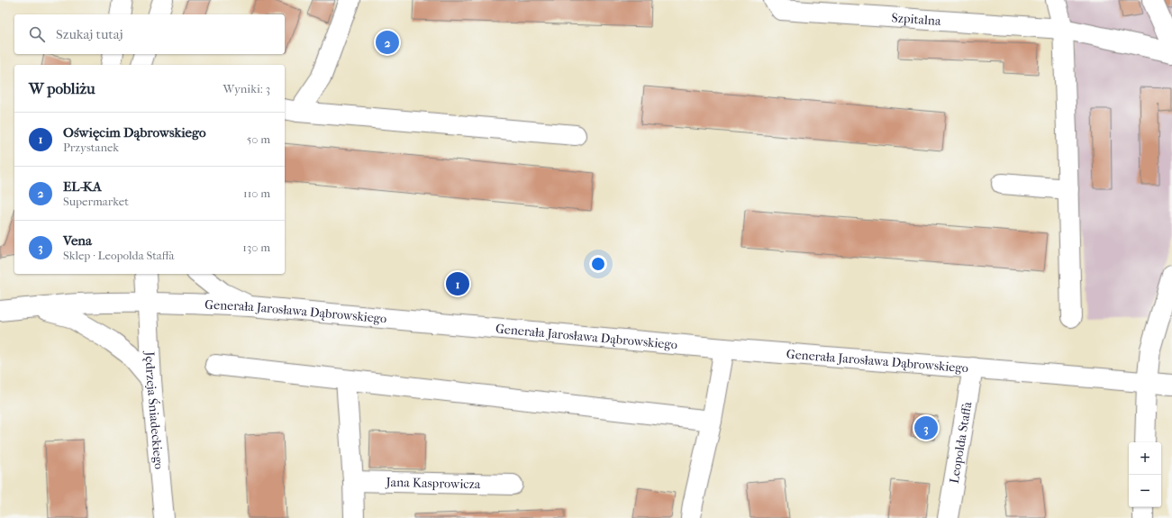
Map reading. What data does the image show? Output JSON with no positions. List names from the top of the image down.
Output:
{
  "streets": {
    "street": [
      "Szpitalna",
      "Generała Jarosława Dąbrowskiego",
      "Jędrzeja Śniadeckiego",
      "Leopolda Staffa",
      "Jana Kasprowicza"
    ]
  },
  "crossings": [
    ["Generała Jarosława Dąbrowskiego", "Jędrzeja Śniadeckiego"],
    ["Generała Jarosława Dąbrowskiego", "Leopolda Staffa"]
  ],
  "page": {
    "search": "Szukaj tutaj",
    "pins": ["2", "1", "3"],
    "heading": ["W pobliżu", "Wyniki: 3"],
    "list": [
      {
        "mark": "1",
        "name": "Oświęcim Dąbrowskiego",
        "note": "Przystanek",
        "value": "50 m"
      },
      {
        "mark": "2",
        "name": "EL-KA",
        "note": "Supermarket",
        "value": "110 m"
      },
      {
        "mark": "3",
        "name": "Vena",
        "note": "Sklep · Leopolda Staffa",
        "value": "130 m"
      }
    ],
    "map_buttons": ["+", "−"]
  }
}
